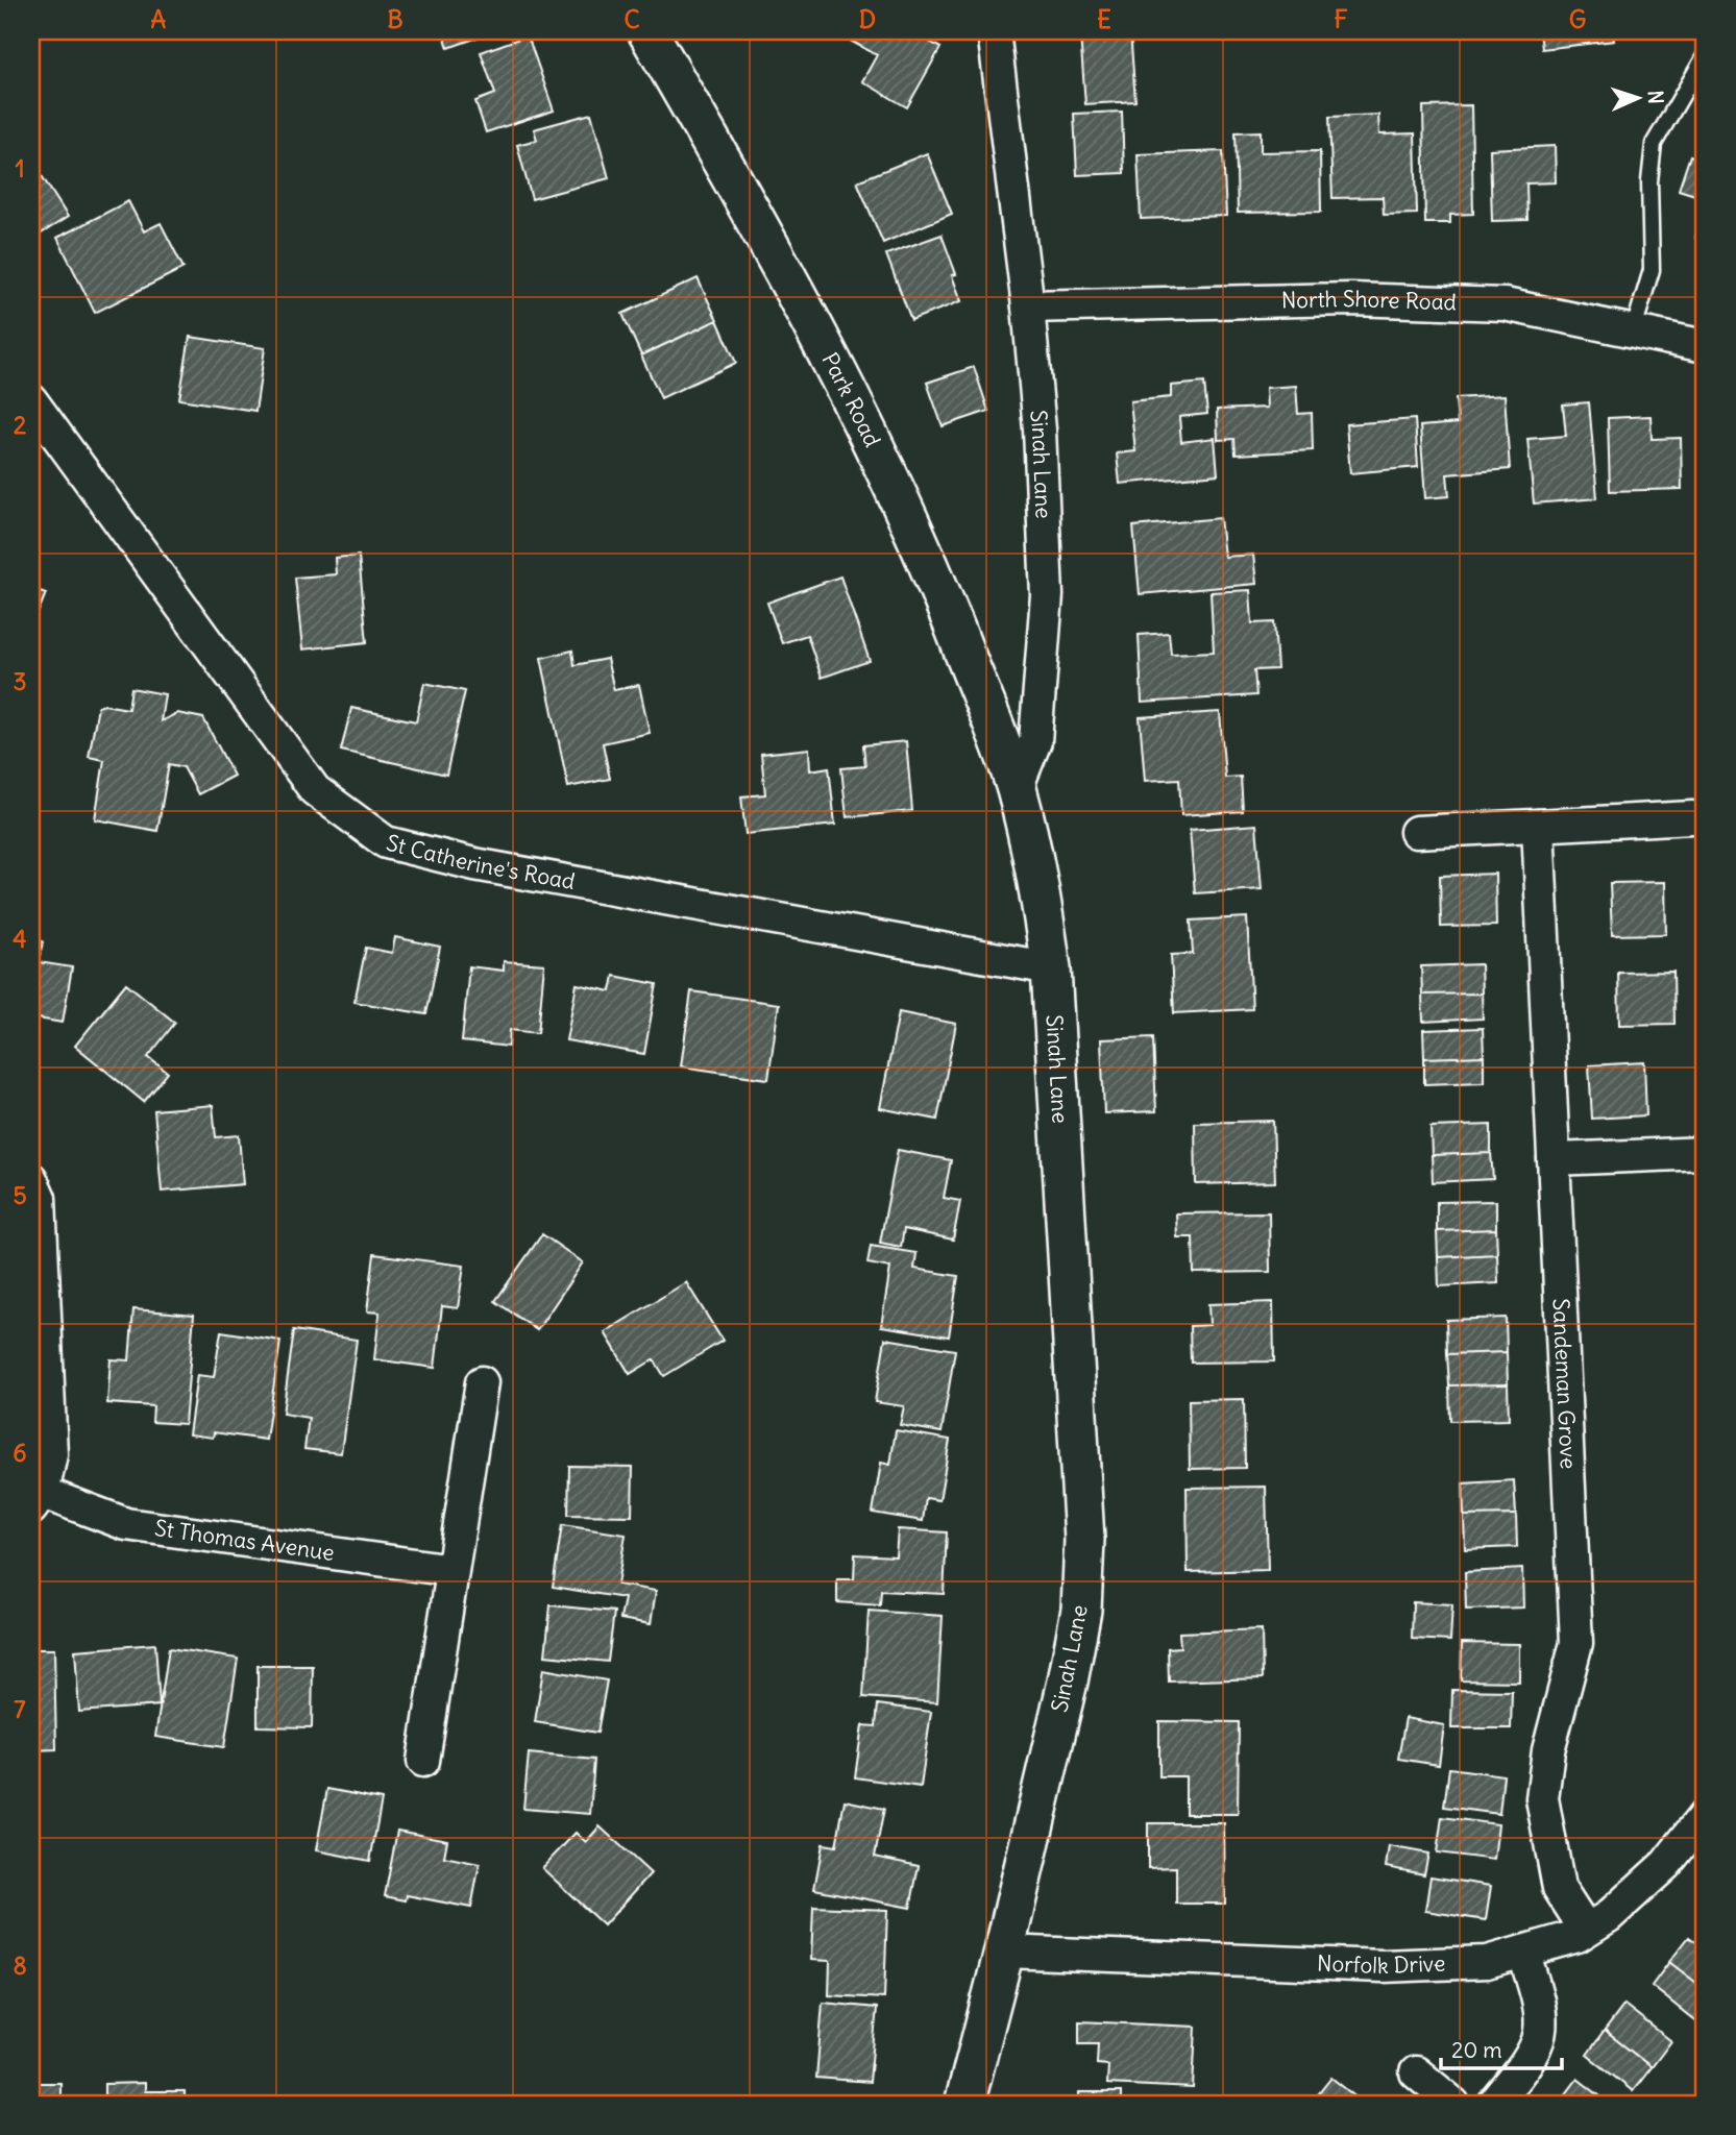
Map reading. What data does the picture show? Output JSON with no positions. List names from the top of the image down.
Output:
{
  "streets": {
    "street": [
      "North Shore Road",
      "Park Road",
      "Sinah Lane",
      "St Catherine's Road",
      "Sandeman Grove",
      "St Thomas Avenue",
      "Norfolk Drive"
    ]
  },
  "crossings": [
    ["North Shore Road", "Sinah Lane"],
    ["Park Road", "Sinah Lane"],
    ["Sinah Lane", "St Catherine's Road"],
    ["Sinah Lane", "Norfolk Drive"],
    ["Sandeman Grove", "Norfolk Drive"]
  ],
  "scale_bar": "20 m",
  "north": "right",
  "grid": {
    "columns": [
      "A",
      "B",
      "C",
      "D",
      "E",
      "F",
      "G"
    ],
    "rows": [
      "1",
      "2",
      "3",
      "4",
      "5",
      "6",
      "7",
      "8"
    ]
  }
}
